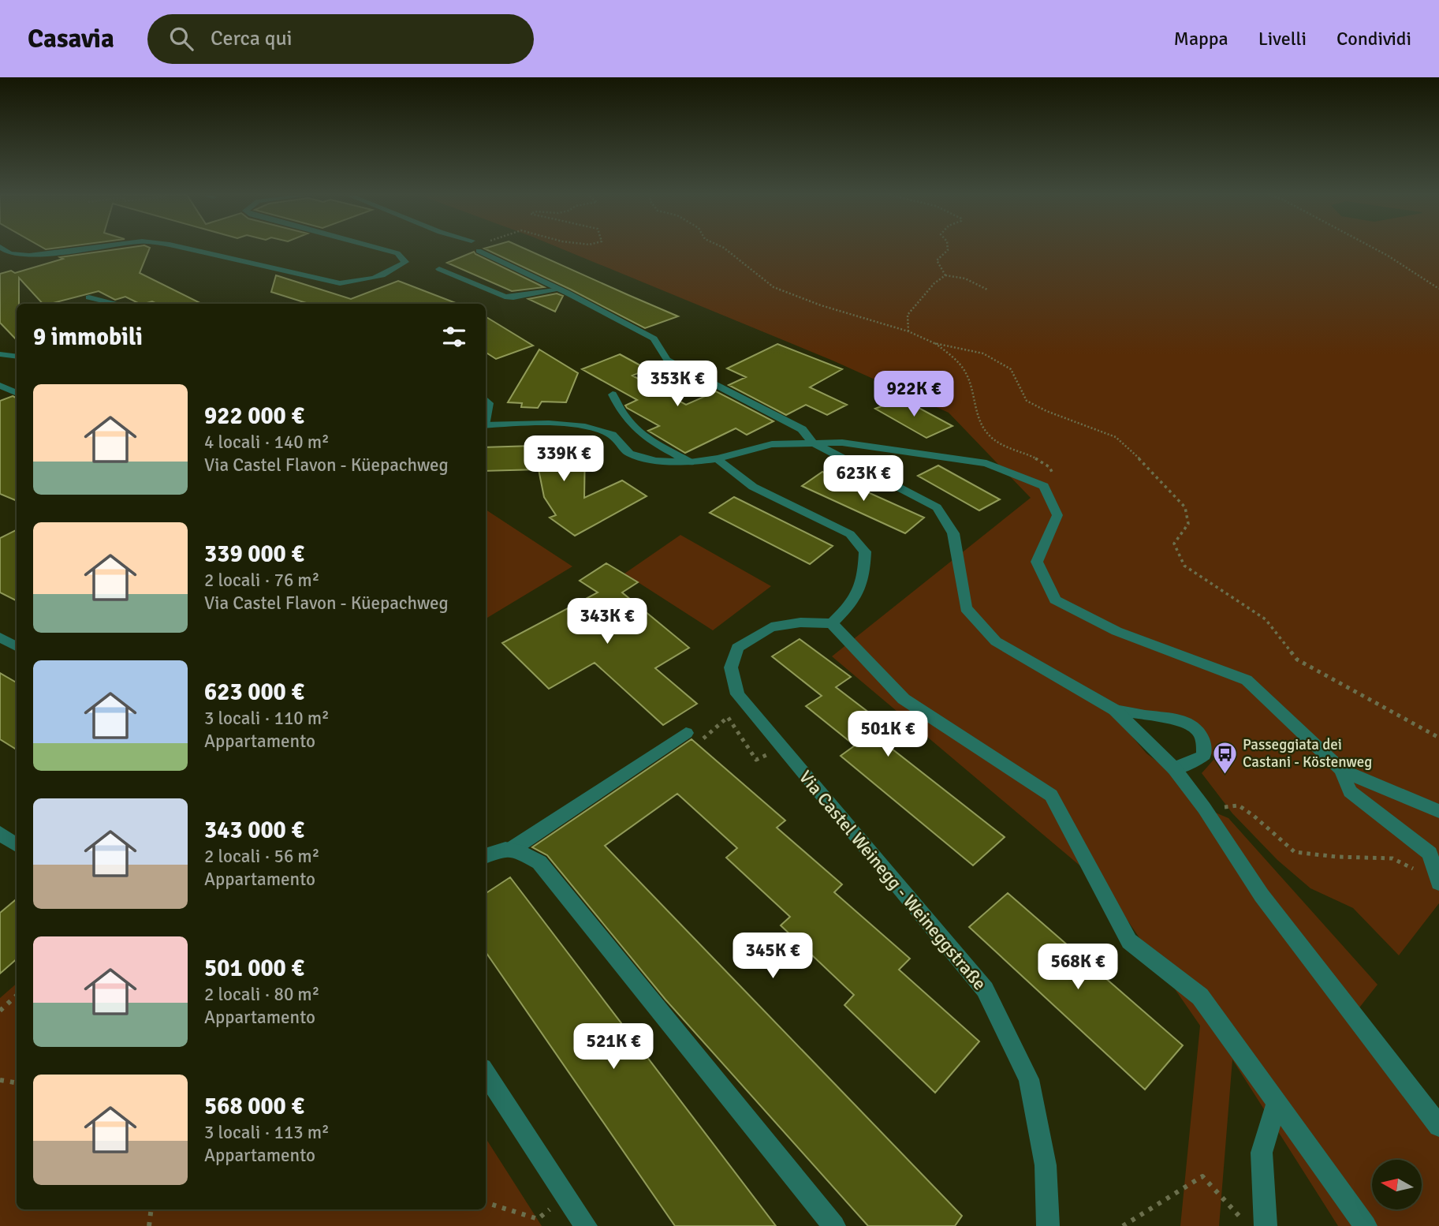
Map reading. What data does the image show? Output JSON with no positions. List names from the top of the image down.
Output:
{
  "streets": {
    "street": ["Via Castel Weinegg - Weineggstraße"]
  },
  "places": {
    "bus stop": ["Passeggiata dei Castani - Köstenweg"]
  },
  "north": "left",
  "page": {
    "header": "Casavia",
    "search": "Cerca qui",
    "nav": ["Mappa", "Livelli", "Condividi"],
    "heading": "9 immobili",
    "price": [
      "353K €",
      "922K €",
      "339K €",
      "623K €",
      "343K €",
      "501K €",
      "345K €",
      "568K €",
      "521K €"
    ],
    "list": [
      {
        "name": "922 000 €",
        "note": "4 locali · 140 m² · Via Castel Flavon - Küepachweg"
      },
      {
        "name": "339 000 €",
        "note": "2 locali · 76 m² · Via Castel Flavon - Küepachweg"
      },
      {
        "name": "623 000 €",
        "note": "3 locali · 110 m² · Appartamento"
      },
      {
        "name": "343 000 €",
        "note": "2 locali · 56 m² · Appartamento"
      },
      {
        "name": "501 000 €",
        "note": "2 locali · 80 m² · Appartamento"
      },
      {
        "name": "568 000 €",
        "note": "3 locali · 113 m² · Appartamento"
      }
    ]
  }
}
